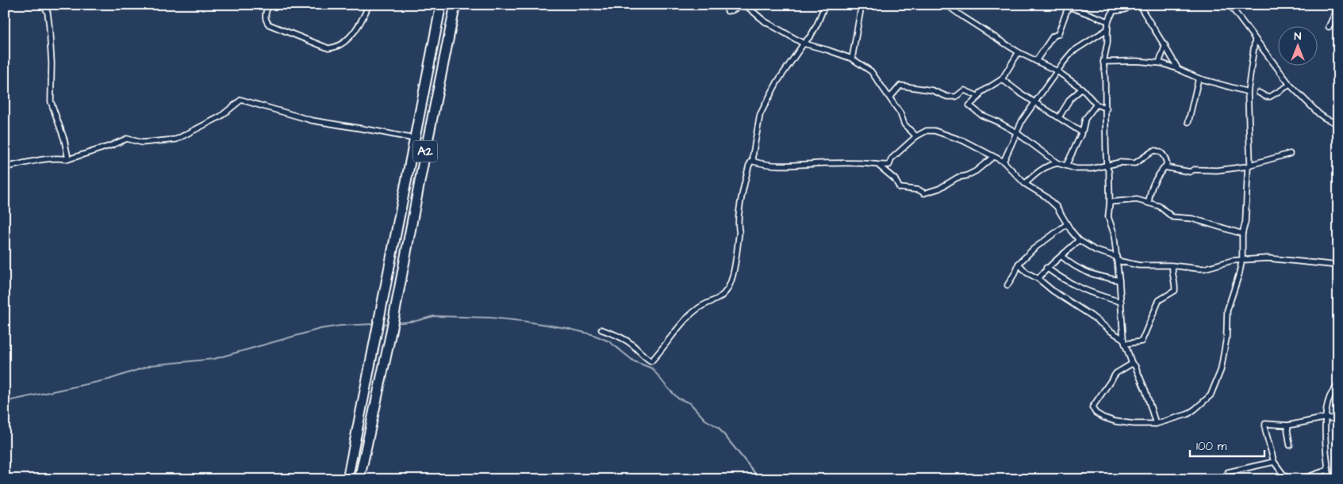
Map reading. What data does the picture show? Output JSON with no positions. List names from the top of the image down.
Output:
{
  "streets": {
    "highway": ["A2"]
  },
  "scale_bar": "100 m",
  "north": "top"
}
